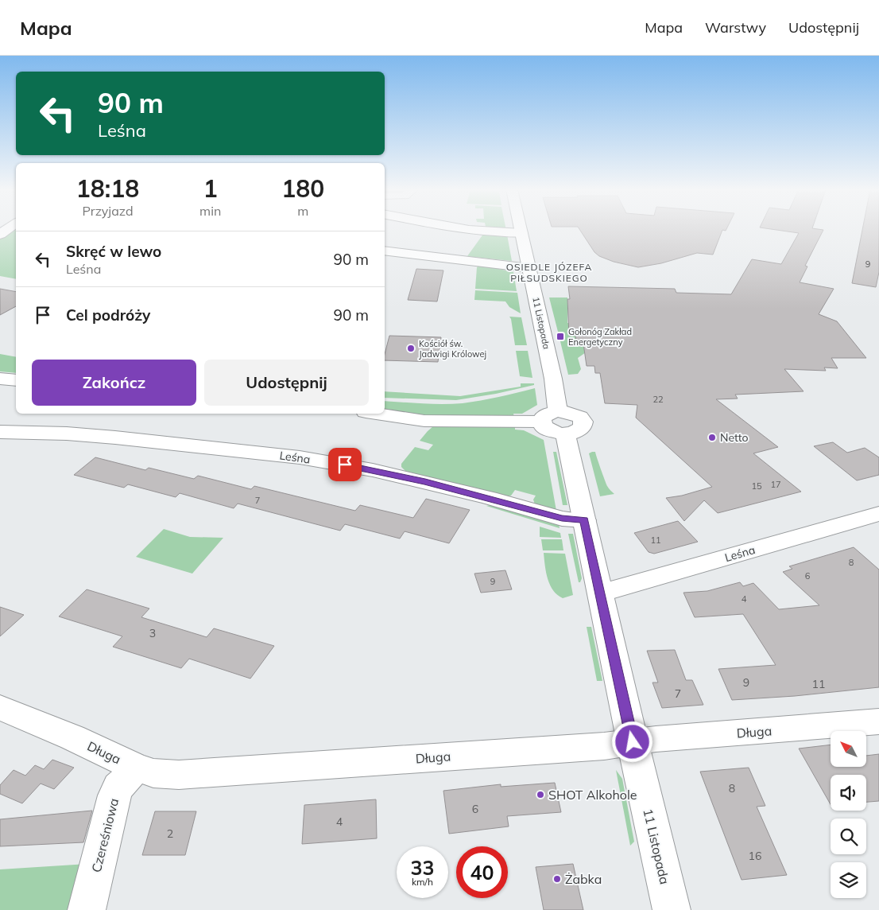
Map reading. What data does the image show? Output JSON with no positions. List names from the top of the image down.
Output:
{
  "streets": {
    "street": [
      "11 Listopada",
      "Leśna",
      "Długa",
      "Czereśniowa"
    ]
  },
  "crossings": [
    ["11 Listopada", "Leśna"],
    ["11 Listopada", "Długa"],
    ["Długa", "Czereśniowa"]
  ],
  "districts": ["OSIEDLE JÓZEFA PIŁSUDSKIEGO"],
  "places": {
    "transit": ["Gołonóg Zakład Energetyczny"],
    "other": [
      "Kościół św. Jadwigi Królowej",
      "Netto",
      "SHOT Alkohole",
      "Żabka"
    ]
  },
  "house_numbers": [
    "9",
    "22",
    "17",
    "15",
    "7",
    "11",
    "8",
    "6",
    "9",
    "4",
    "3",
    "9",
    "11",
    "7",
    "8",
    "6",
    "4",
    "2",
    "16"
  ],
  "north": "top left",
  "page": {
    "header": "Mapa",
    "nav": ["Mapa", "Warstwy", "Udostępnij"],
    "turn": ["90 m", "Leśna"],
    "eta": [
      "18:18",
      "Przyjazd",
      "1",
      "min",
      "180",
      "m"
    ],
    "list": [
      {
        "name": "Skręć w lewo",
        "note": "Leśna",
        "value": "90 m"
      },
      {
        "name": "Cel podróży",
        "value": "90 m"
      }
    ],
    "buttons": ["Zakończ", "Udostępnij"],
    "speed": "33 km/h",
    "limit": "40"
  }
}
